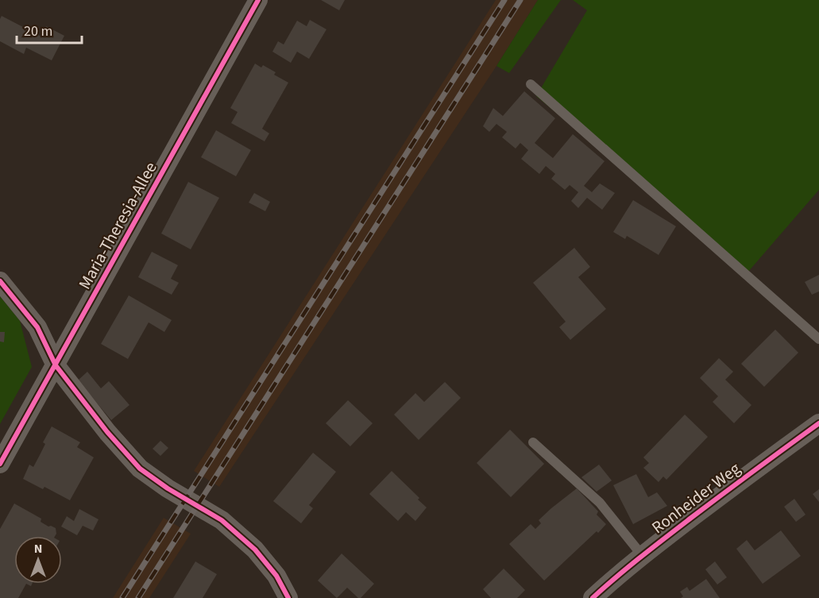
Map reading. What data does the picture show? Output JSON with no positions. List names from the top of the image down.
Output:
{
  "streets": {
    "street": ["Maria-Theresia-Allee", "Ronheider Weg"]
  },
  "scale_bar": "20 m",
  "north": "top"
}
